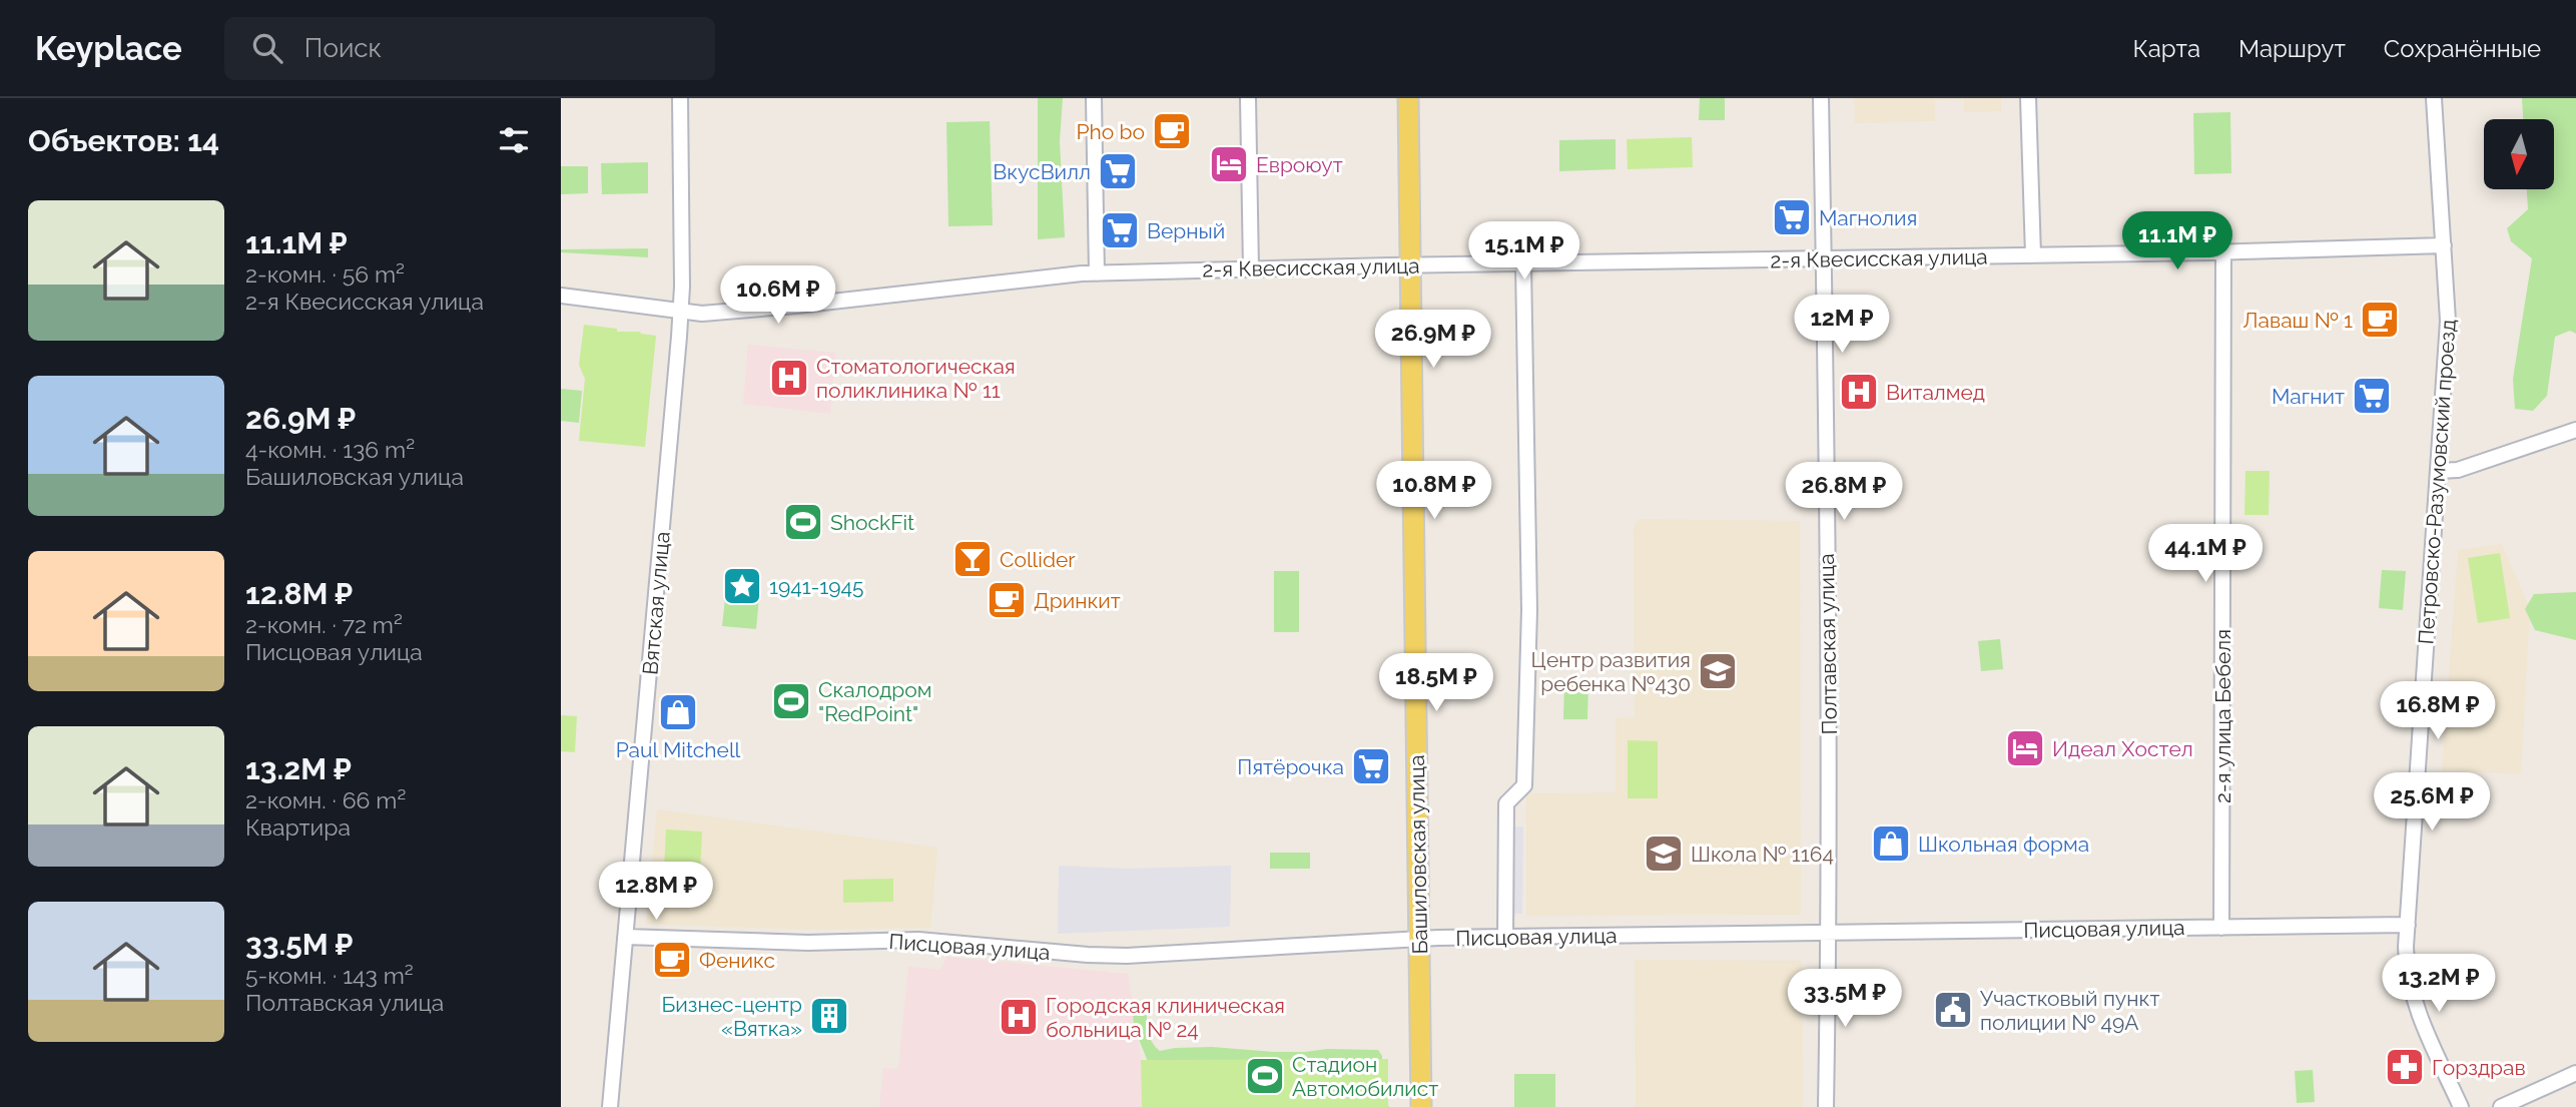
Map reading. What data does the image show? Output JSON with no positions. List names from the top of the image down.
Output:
{
  "streets": {
    "main road": ["Башиловская улица"],
    "street": [
      "2-я Квесисская улица",
      "Петровско-Разумовский проезд",
      "Вятская улица",
      "Полтавская улица",
      "2-я улица Бебеля",
      "Писцовая улица"
    ]
  },
  "crossings": [
    ["2-я Квесисская улица", "Петровско-Разумовский проезд"],
    ["2-я Квесисская улица", "Вятская улица"],
    ["2-я Квесисская улица", "Полтавская улица"],
    ["2-я Квесисская улица", "2-я улица Бебеля"],
    ["2-я Квесисская улица", "Башиловская улица"],
    ["Петровско-Разумовский проезд", "Писцовая улица"],
    ["Вятская улица", "Писцовая улица"],
    ["Полтавская улица", "Писцовая улица"],
    ["2-я улица Бебеля", "Писцовая улица"],
    ["Башиловская улица", "Писцовая улица"]
  ],
  "places": {
    "cafe": [
      "Pho bo",
      "Лаваш № 1",
      "Дринкит",
      "Феникс"
    ],
    "hotel": ["Евроюут", "Идеал Хостел"],
    "supermarket": [
      "ВкусВилл",
      "Магнолия",
      "Верный",
      "Магнит",
      "Пятёрочка"
    ],
    "hospital": ["Стоматологическая поликлиника № 11", "Виталмед", "Городская клиническая больница № 24"],
    "sports": ["ShockFit", "Скалодром \"RedPoint\"", "Стадион Автомобилист"],
    "bar": ["Collider"],
    "place": ["1941-1945"],
    "school or university": ["Центр развития ребенка №430", "Школа № 1164"],
    "shop": ["Paul Mitchell", "Школьная форма"],
    "public building": ["Участковый пункт полиции № 49А"],
    "building": ["Бизнес-центр «Вятка»"],
    "pharmacy": ["Горздрав"]
  },
  "north": "bottom",
  "page": {
    "header": "Keyplace",
    "search": "Поиск",
    "nav": ["Карта", "Маршрут", "Сохранённые"],
    "heading": "Объектов: 14",
    "list": [
      {
        "name": "11.1M ₽",
        "note": "2-комн. · 56 m² · 2-я Квесисская улица"
      },
      {
        "name": "26.9M ₽",
        "note": "4-комн. · 136 m² · Башиловская улица"
      },
      {
        "name": "12.8M ₽",
        "note": "2-комн. · 72 m² · Писцовая улица"
      },
      {
        "name": "13.2M ₽",
        "note": "2-комн. · 66 m² · Квартира"
      },
      {
        "name": "33.5M ₽",
        "note": "5-комн. · 143 m² · Полтавская улица"
      }
    ],
    "price": [
      "11.1M ₽",
      "15.1M ₽",
      "10.6M ₽",
      "12M ₽",
      "26.9M ₽",
      "10.8M ₽",
      "26.8M ₽",
      "44.1M ₽",
      "18.5M ₽",
      "16.8M ₽",
      "25.6M ₽",
      "12.8M ₽",
      "13.2M ₽",
      "33.5M ₽"
    ]
  }
}
